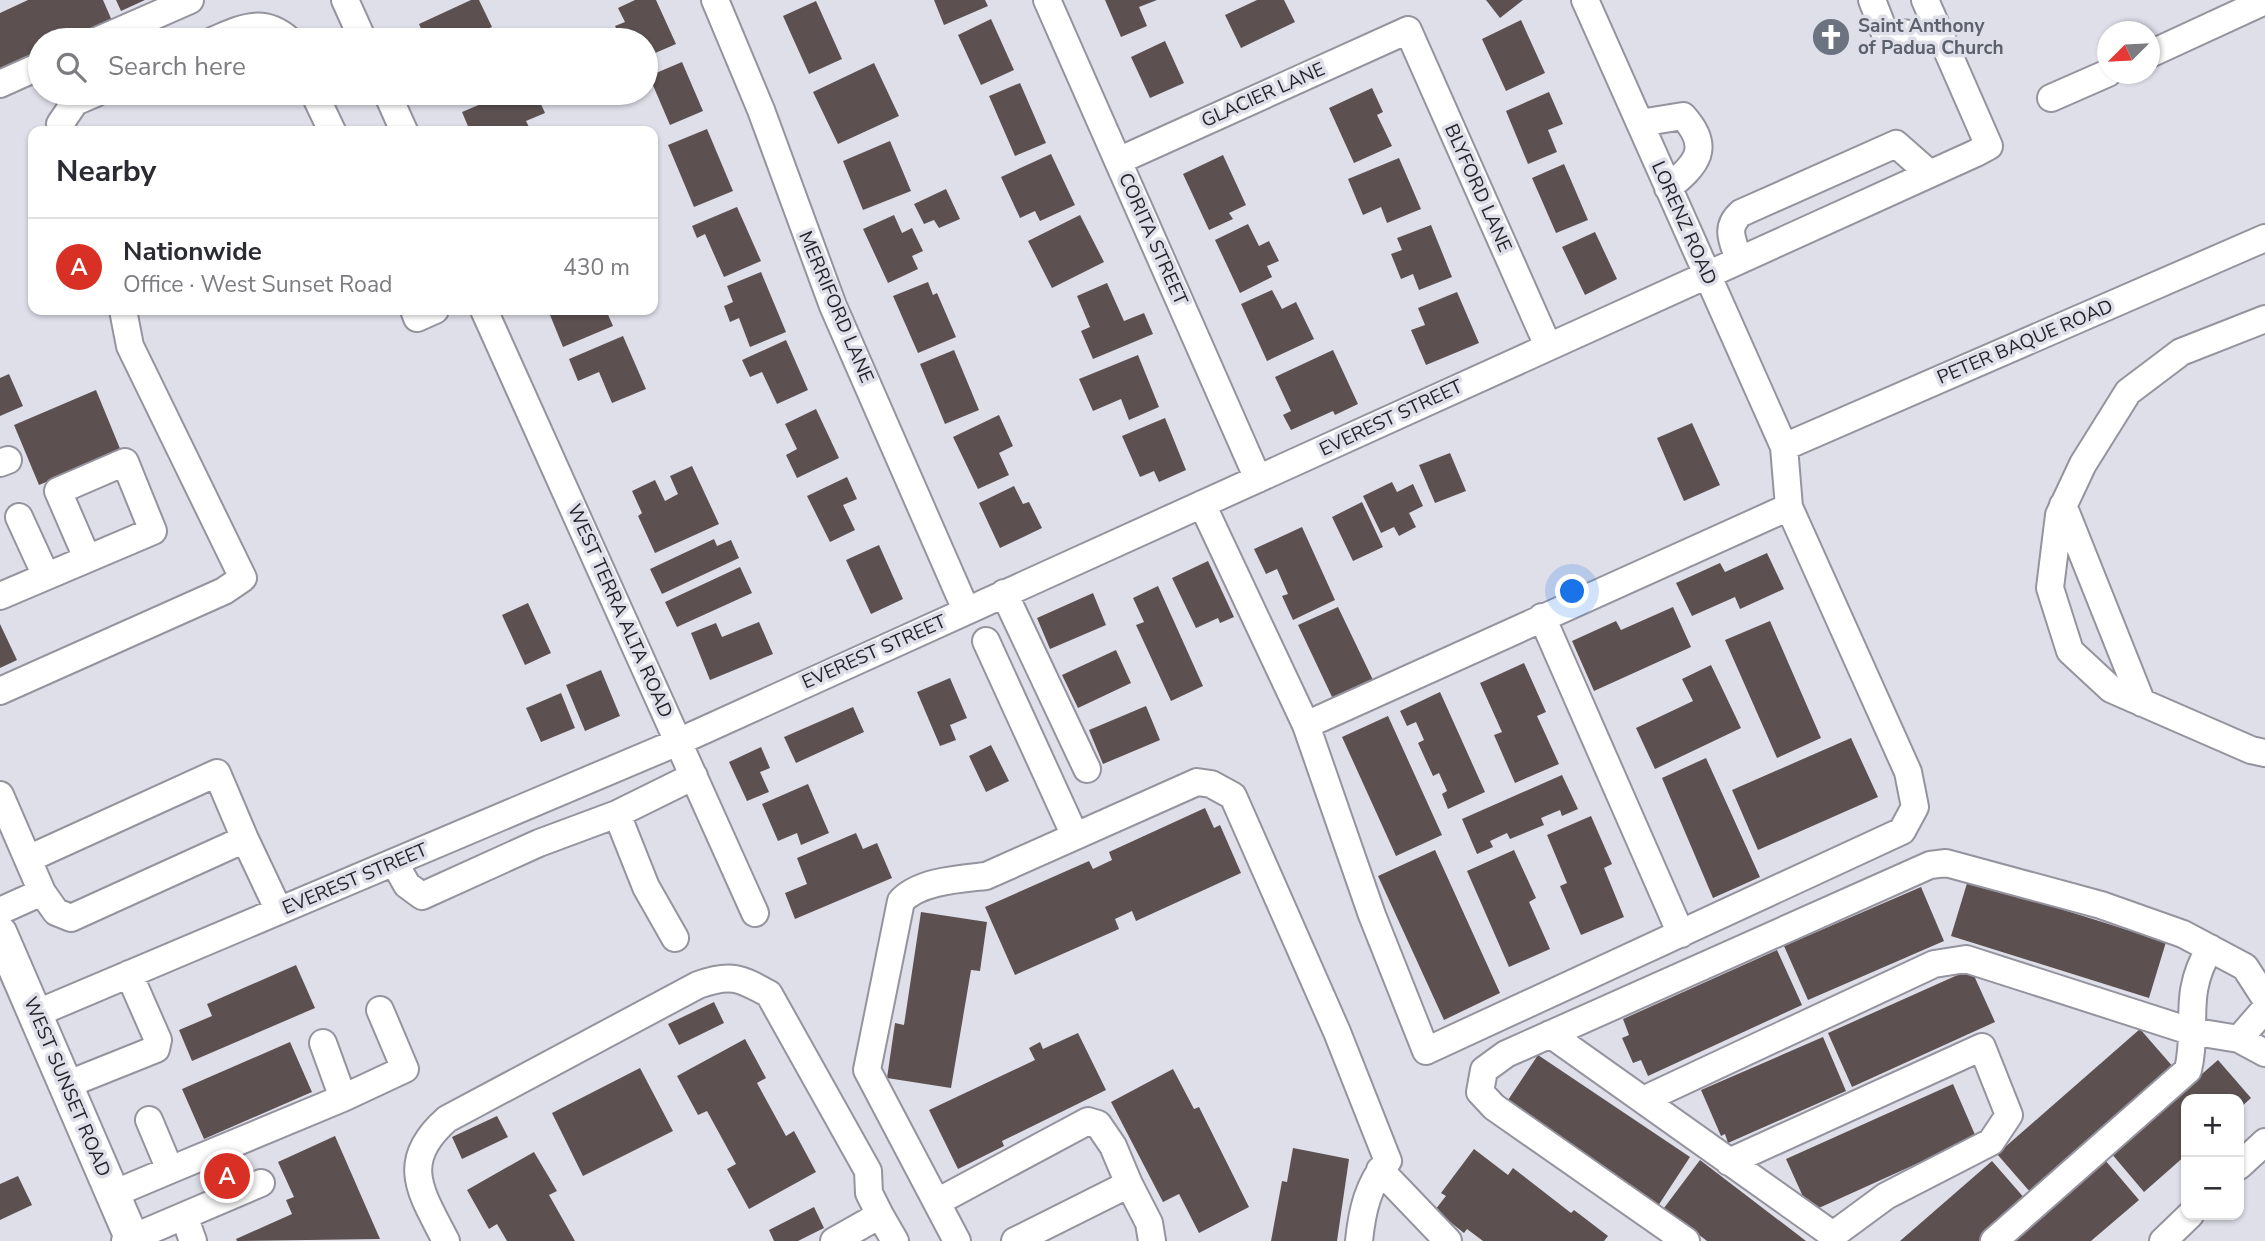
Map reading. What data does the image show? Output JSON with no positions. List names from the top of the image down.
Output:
{
  "streets": {
    "main road": ["WEST SUNSET ROAD"],
    "street": [
      "GLACIER LANE",
      "BLYFORD LANE",
      "LORENZ ROAD",
      "CORITA STREET",
      "MERRIFORD LANE",
      "PETER BAQUE ROAD",
      "EVEREST STREET",
      "WEST TERRA ALTA ROAD"
    ]
  },
  "crossings": [
    ["GLACIER LANE", "BLYFORD LANE"],
    ["GLACIER LANE", "CORITA STREET"],
    ["BLYFORD LANE", "EVEREST STREET"],
    ["LORENZ ROAD", "PETER BAQUE ROAD"],
    ["LORENZ ROAD", "EVEREST STREET"],
    ["CORITA STREET", "EVEREST STREET"],
    ["MERRIFORD LANE", "EVEREST STREET"],
    ["EVEREST STREET", "WEST TERRA ALTA ROAD"],
    ["EVEREST STREET", "WEST SUNSET ROAD"]
  ],
  "places": {
    "church": ["Saint Anthony of Padua Church"]
  },
  "north": "bottom left",
  "page": {
    "search": "Search here",
    "heading": "Nearby",
    "list": [
      {
        "mark": "A",
        "name": "Nationwide",
        "note": "Office · West Sunset Road",
        "value": "430 m"
      }
    ],
    "map_buttons": ["+", "−"],
    "pins": "A"
  }
}
